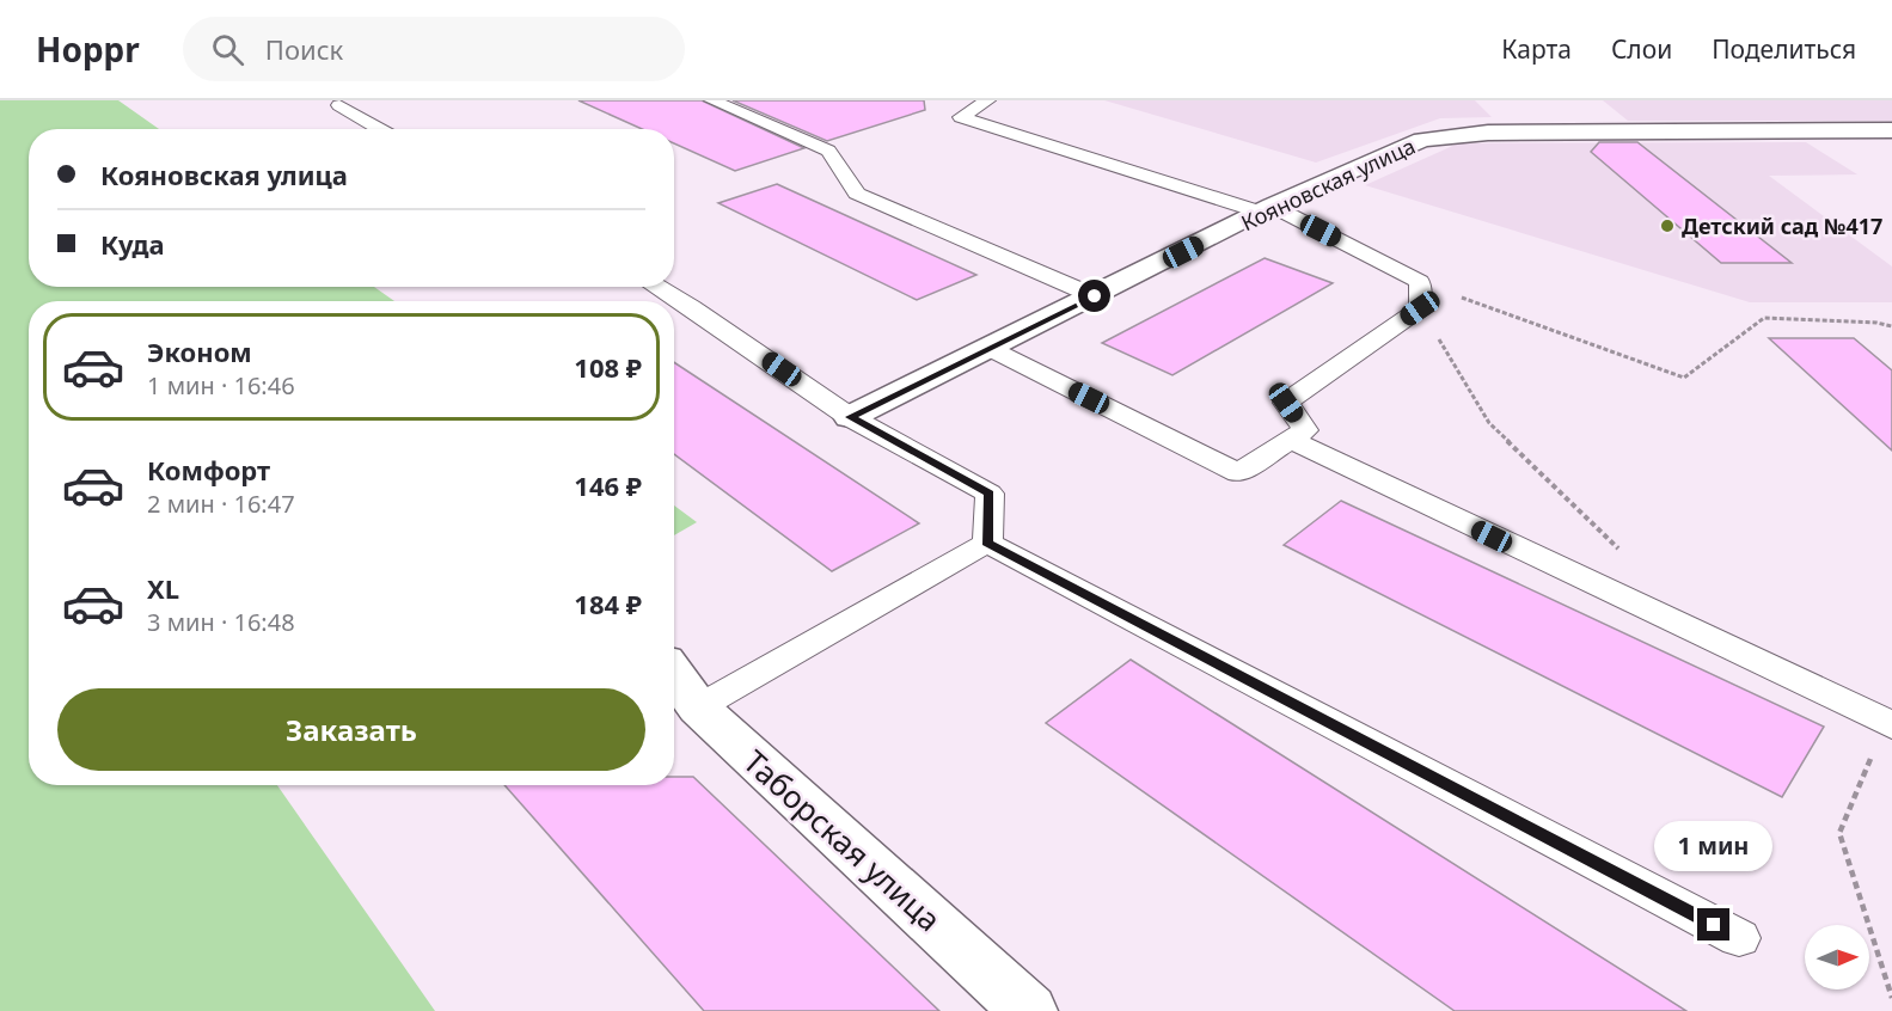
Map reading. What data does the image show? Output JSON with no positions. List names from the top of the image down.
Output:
{
  "streets": {
    "street": ["Кояновская улица", "Таборская улица"]
  },
  "places": ["Детский сад №417"],
  "north": "right",
  "page": {
    "header": "Hoppr",
    "search": "Поиск",
    "nav": ["Карта", "Слои", "Поделиться"],
    "banner": ["Кояновская улица", "Куда"],
    "list": [
      {
        "name": "Эконом",
        "note": "1 мин · 16:46",
        "value": "108 ₽"
      },
      {
        "name": "Комфорт",
        "note": "2 мин · 16:47",
        "value": "146 ₽"
      },
      {
        "name": "XL",
        "note": "3 мин · 16:48",
        "value": "184 ₽"
      }
    ],
    "buttons": "Заказать",
    "bubble": "1 мин"
  }
}
